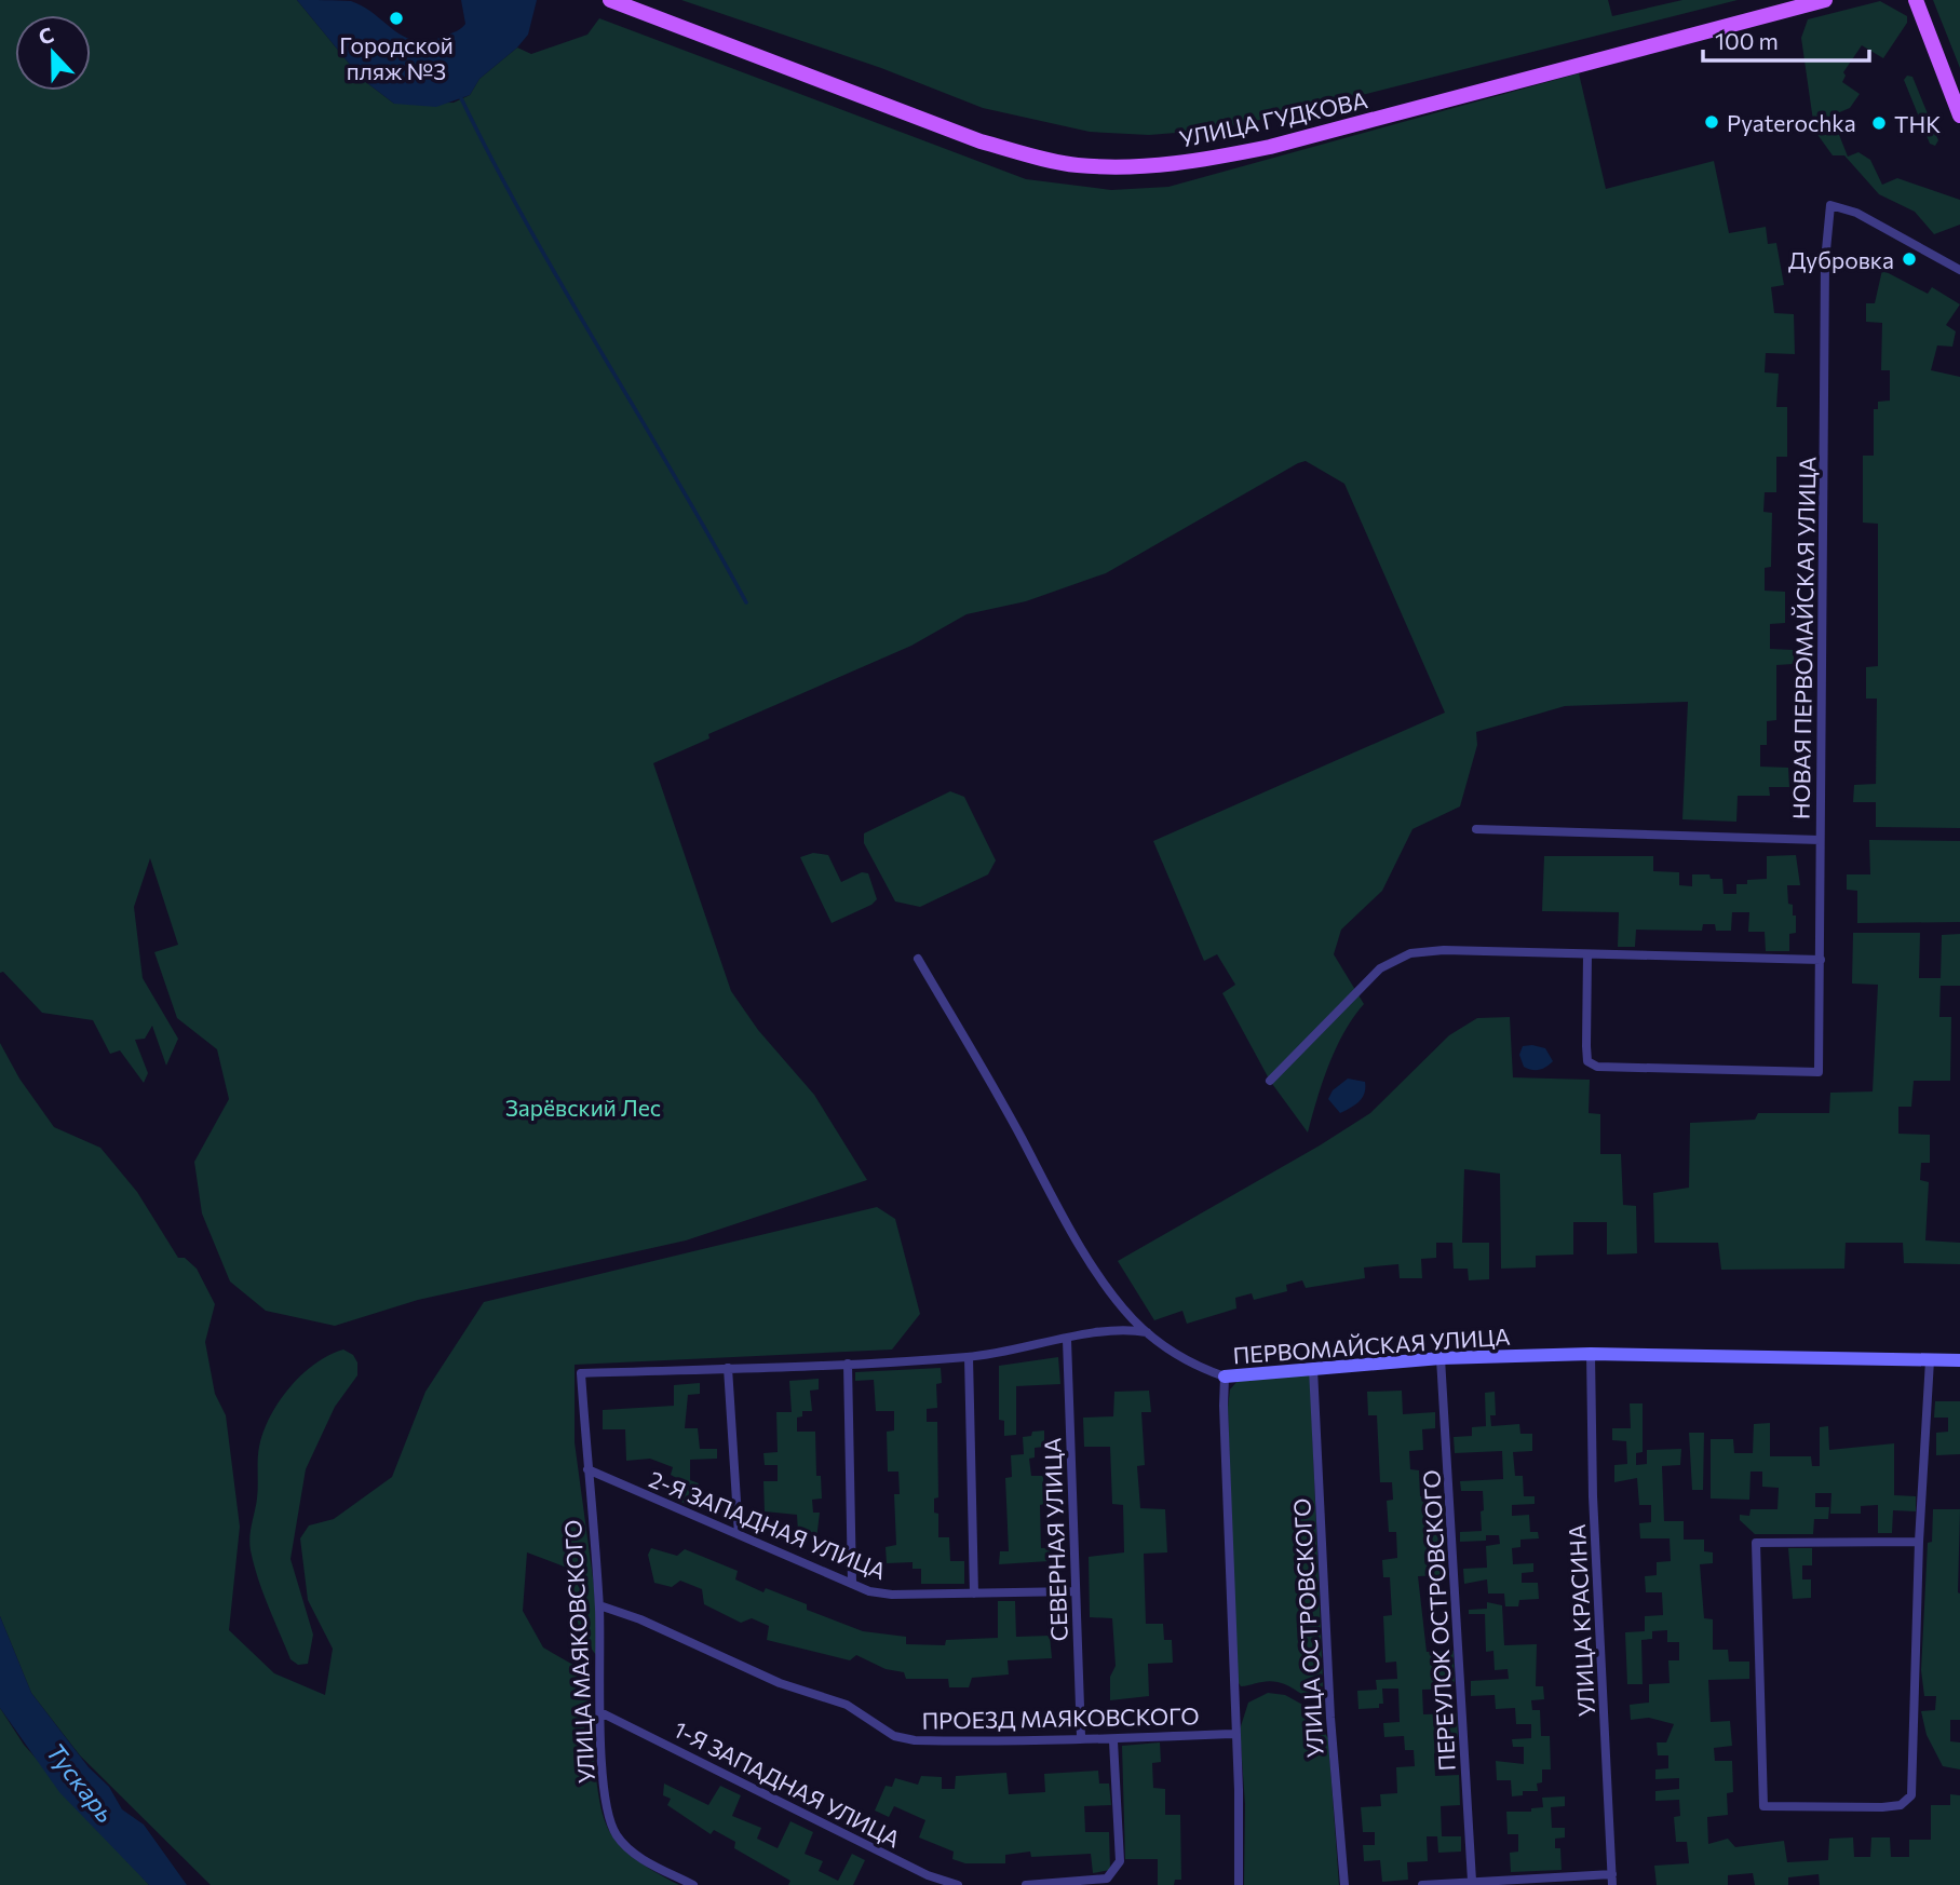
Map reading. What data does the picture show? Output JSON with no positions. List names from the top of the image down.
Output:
{
  "streets": {
    "main road": ["УЛИЦА ГУДКОВА"],
    "street": [
      "НОВАЯ ПЕРВОМАЙСКАЯ УЛИЦА",
      "ПЕРВОМАЙСКАЯ УЛИЦА",
      "2-Я ЗАПАДНАЯ УЛИЦА",
      "СЕВЕРНАЯ УЛИЦА",
      "ПЕРЕУЛОК ОСТРОВСКОГО",
      "УЛИЦА КРАСИНА",
      "УЛИЦА ОСТРОВСКОГО",
      "УЛИЦА МАЯКОВСКОГО",
      "ПРОЕЗД МАЯКОВСКОГО",
      "1-Я ЗАПАДНАЯ УЛИЦА"
    ]
  },
  "crossings": [
    ["ПЕРВОМАЙСКАЯ УЛИЦА", "ПЕРЕУЛОК ОСТРОВСКОГО"],
    ["ПЕРВОМАЙСКАЯ УЛИЦА", "УЛИЦА КРАСИНА"],
    ["ПЕРВОМАЙСКАЯ УЛИЦА", "УЛИЦА ОСТРОВСКОГО"],
    ["2-Я ЗАПАДНАЯ УЛИЦА", "СЕВЕРНАЯ УЛИЦА"],
    ["2-Я ЗАПАДНАЯ УЛИЦА", "УЛИЦА МАЯКОВСКОГО"],
    ["СЕВЕРНАЯ УЛИЦА", "ПРОЕЗД МАЯКОВСКОГО"],
    ["УЛИЦА МАЯКОВСКОГО", "ПРОЕЗД МАЯКОВСКОГО"],
    ["УЛИЦА МАЯКОВСКОГО", "1-Я ЗАПАДНАЯ УЛИЦА"]
  ],
  "water": ["Тускарь"],
  "parks": ["Зарёвский Лес"],
  "places": [
    "Городской пляж №3",
    "Pyaterochka",
    "ТНК",
    "Дубровка"
  ],
  "scale_bar": "100 m",
  "north": "top"
}
